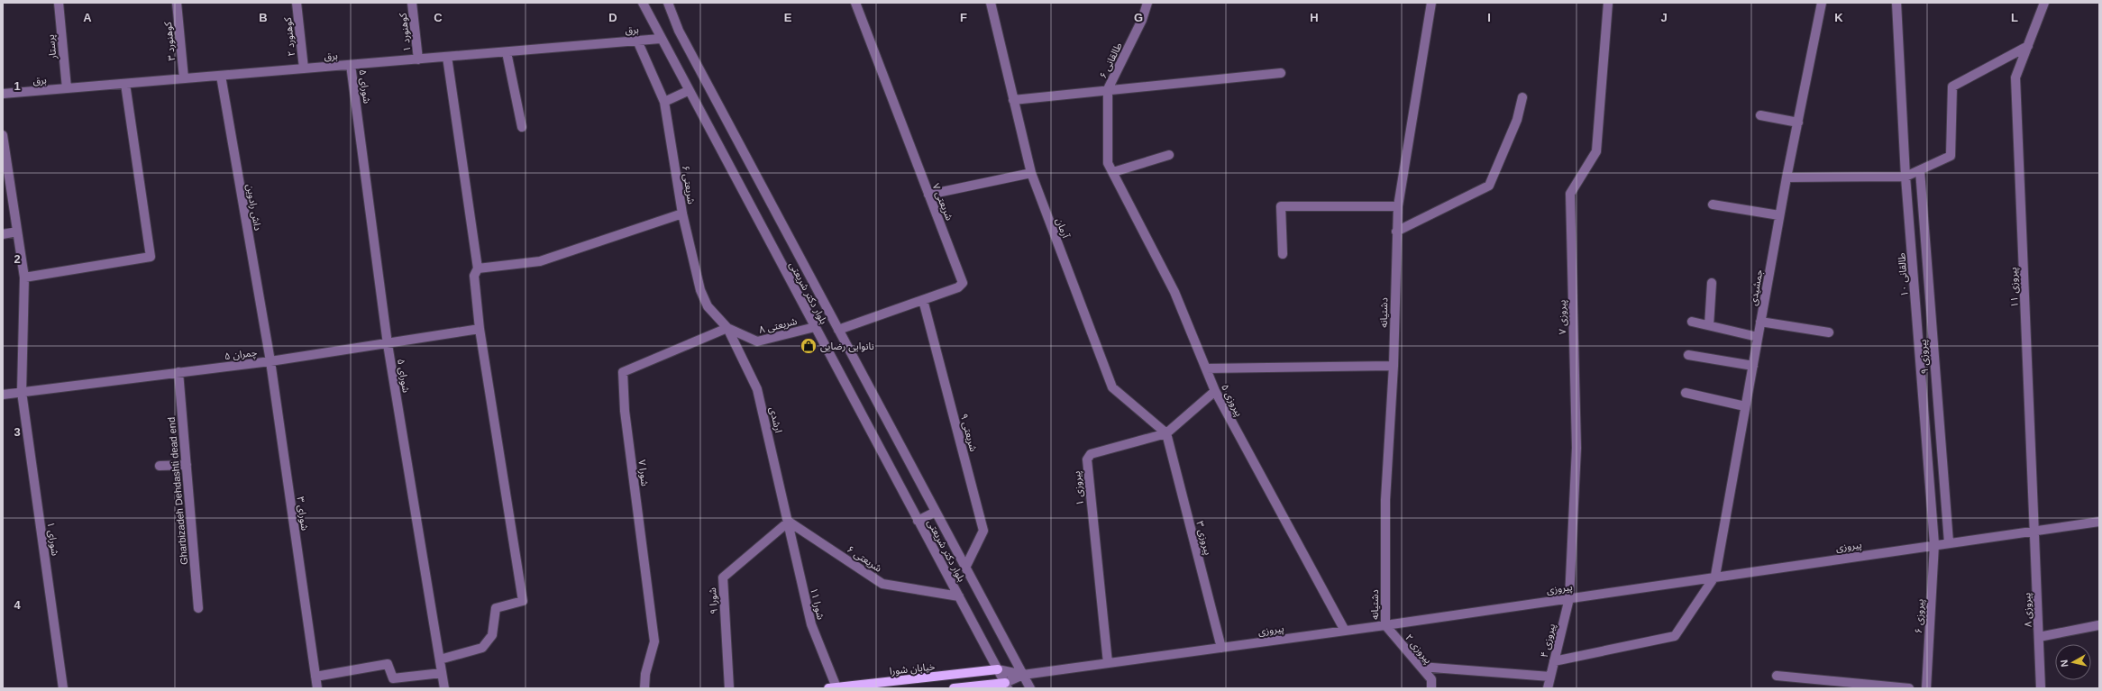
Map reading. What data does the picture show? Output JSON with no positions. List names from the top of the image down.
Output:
{
  "streets": {
    "main road": ["خیابان شورا"],
    "street": [
      "برق",
      "کوهنورد ۱",
      "کوهنورد ۲",
      "کوهنورد ۳",
      "پرستار",
      "طالقانی ۶",
      "شورای ۵",
      "شریعتی ۶",
      "شریعتی ۷",
      "داش رادوین",
      "آرمان",
      "طالقانی ۱۰",
      "جمشیدی",
      "پیروزی ۱۱",
      "بلوار دکتر شریعتی",
      "دشتیانه",
      "پیروزی ۷",
      "شریعتی ۸",
      "چمران ۵",
      "پیروزی ۹",
      "پیروزی ۵",
      "ارشدی",
      "شریعتی ۹",
      "شورا ۷",
      "پیروزی ۱",
      "Gharbizadeh Dehdashti dead end",
      "شورای ۳",
      "پیروزی ۳",
      "شورای ۱",
      "پیروزی",
      "شورا ۹",
      "شورا ۱۱",
      "پیروزی ۸",
      "پیروزی ۶",
      "پیروزی ۴",
      "پیروزی ۲"
    ]
  },
  "crossings": [
    ["برق", "کوهنورد ۱"],
    ["برق", "کوهنورد ۲"],
    ["برق", "کوهنورد ۳"],
    ["برق", "پرستار"],
    ["برق", "شورای ۵"],
    ["برق", "شریعتی ۶"],
    ["برق", "داش رادوین"],
    ["برق", "بلوار دکتر شریعتی"],
    ["طالقانی ۶", "پیروزی ۵"],
    ["شورای ۵", "چمران ۵"],
    ["شریعتی ۶", "بلوار دکتر شریعتی"],
    ["شریعتی ۶", "شریعتی ۸"],
    ["شریعتی ۶", "ارشدی"],
    ["شریعتی ۶", "شورا ۷"],
    ["شریعتی ۶", "شورا ۹"],
    ["شریعتی ۶", "شورا ۱۱"],
    ["شریعتی ۷", "بلوار دکتر شریعتی"],
    ["شریعتی ۷", "شریعتی ۹"],
    ["داش رادوین", "شورای ۳"],
    ["آرمان", "پیروزی ۱"],
    ["آرمان", "پیروزی ۳"],
    ["طالقانی ۱۰", "پیروزی"],
    ["طالقانی ۱۰", "پیروزی ۶"],
    ["جمشیدی", "پیروزی"],
    ["پیروزی ۱۱", "پیروزی"],
    ["پیروزی ۱۱", "پیروزی ۸"],
    ["بلوار دکتر شریعتی", "شریعتی ۸"],
    ["بلوار دکتر شریعتی", "شریعتی ۹"],
    ["بلوار دکتر شریعتی", "پیروزی"],
    ["بلوار دکتر شریعتی", "خیابان شورا"],
    ["دشتیانه", "پیروزی"],
    ["دشتیانه", "پیروزی ۲"],
    ["پیروزی ۷", "پیروزی"],
    ["پیروزی ۷", "پیروزی ۴"],
    ["شریعتی ۸", "ارشدی"],
    ["شریعتی ۸", "شورا ۷"],
    ["چمران ۵", "Gharbizadeh Dehdashti dead end"],
    ["چمران ۵", "شورای ۳"],
    ["چمران ۵", "شورای ۱"],
    ["پیروزی ۹", "پیروزی"],
    ["پیروزی ۵", "پیروزی ۱"],
    ["پیروزی ۵", "پیروزی"],
    ["ارشدی", "شورا ۷"],
    ["ارشدی", "شورا ۹"],
    ["ارشدی", "شورا ۱۱"],
    ["پیروزی ۱", "پیروزی ۳"],
    ["پیروزی ۱", "پیروزی"],
    ["پیروزی ۳", "پیروزی"],
    ["پیروزی", "پیروزی ۸"],
    ["پیروزی", "پیروزی ۶"],
    ["پیروزی", "پیروزی ۴"],
    ["پیروزی", "پیروزی ۲"],
    ["شورا ۹", "شورا ۱۱"],
    ["شورا ۱۱", "خیابان شورا"]
  ],
  "places": {
    "shop": ["نانوایی رضایی"]
  },
  "north": "left",
  "grid": {
    "columns": [
      "A",
      "B",
      "C",
      "D",
      "E",
      "F",
      "G",
      "H",
      "I",
      "J",
      "K",
      "L"
    ],
    "rows": [
      "1",
      "2",
      "3",
      "4"
    ]
  }
}
